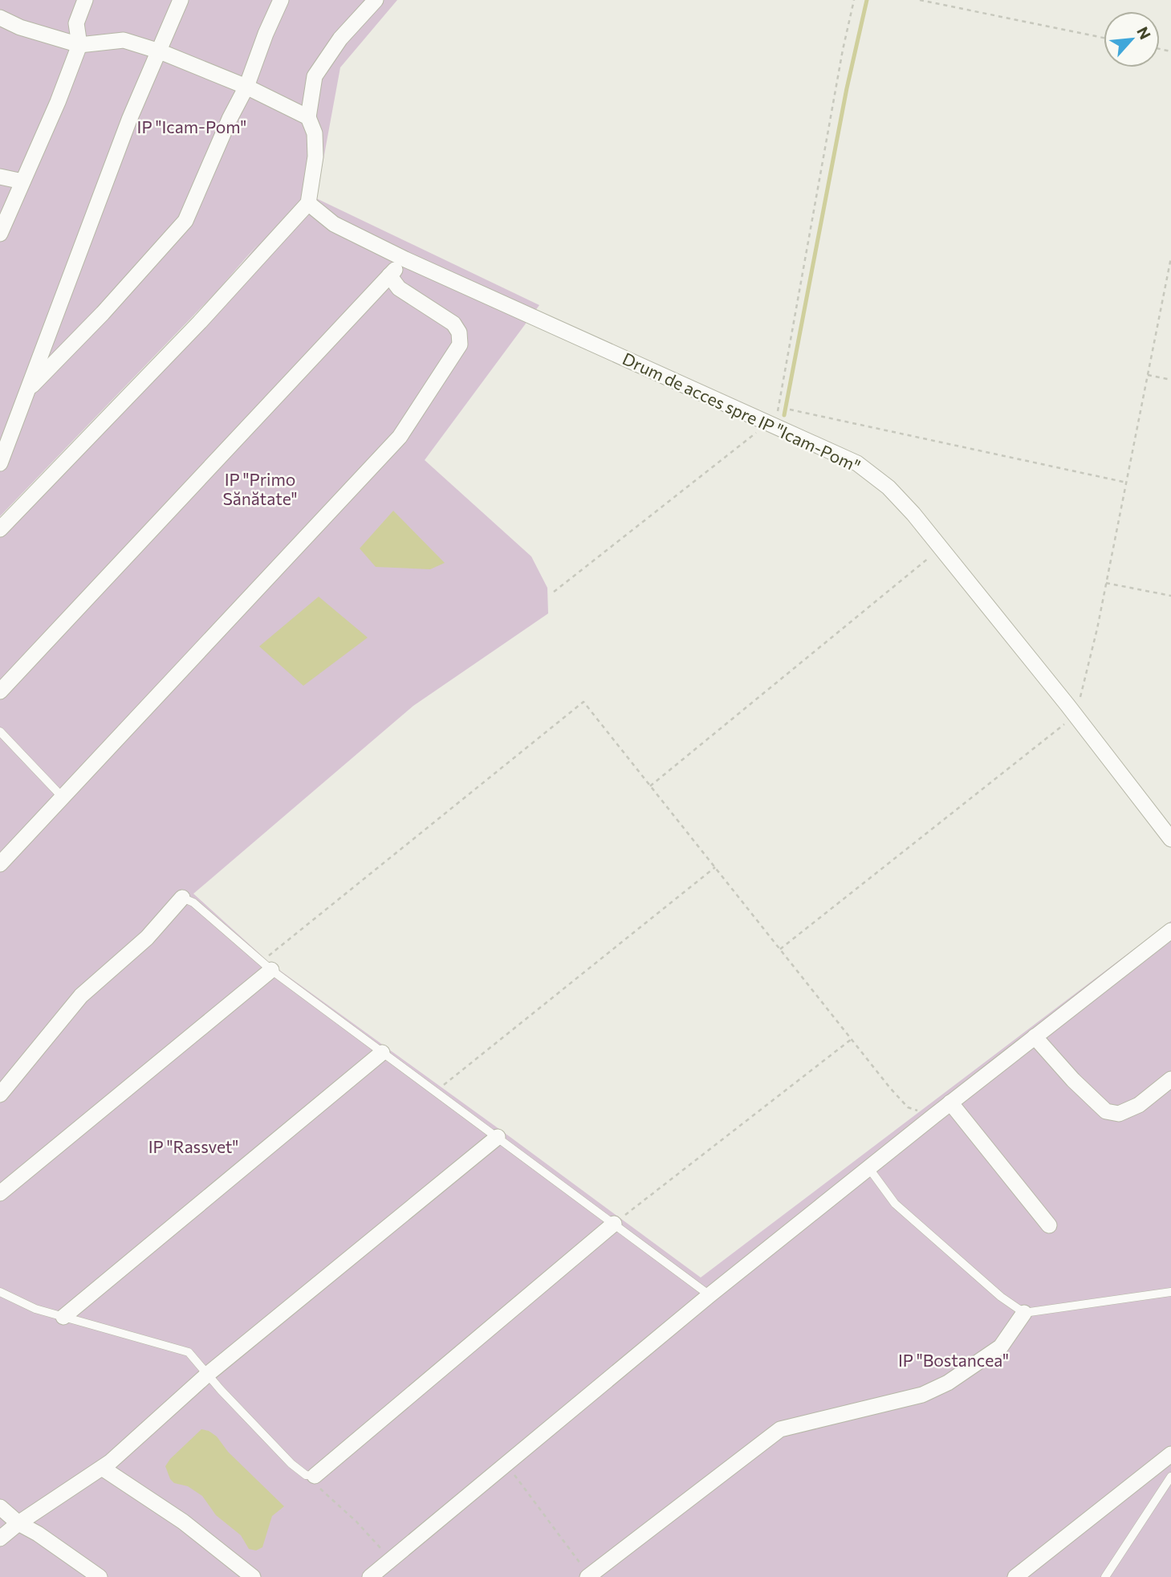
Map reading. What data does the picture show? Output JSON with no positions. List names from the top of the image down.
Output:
{
  "streets": {
    "street": ["Drum de acces spre IP \"Icam-Pom\""]
  },
  "parks": [
    "IP \"Icam-Pom\"",
    "IP \"Primo Sănătate\"",
    "IP \"Rassvet\"",
    "IP \"Bostancea\""
  ],
  "north": "top right"
}
